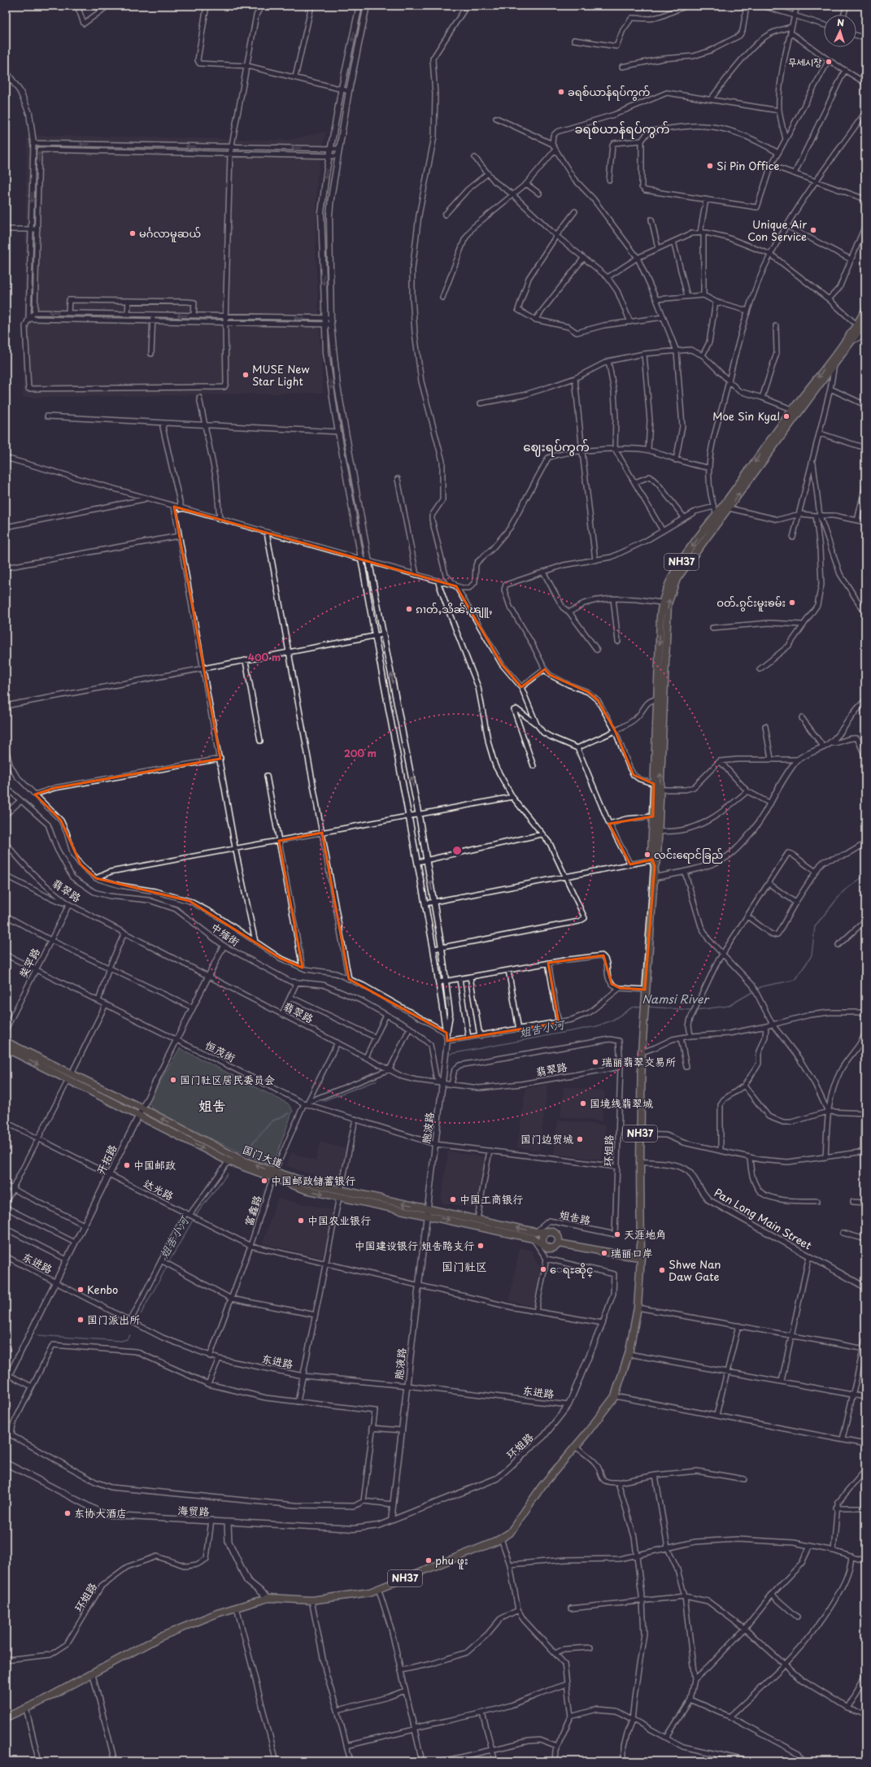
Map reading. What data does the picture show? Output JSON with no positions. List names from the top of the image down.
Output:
{
  "streets": {
    "highway": ["NH37", "国门大道"],
    "street": [
      "翡翠路",
      "中缅街",
      "奘罕路",
      "恒茂街",
      "胞波路",
      "环姐路",
      "开拓路",
      "达光路",
      "富鑫路",
      "姐告路",
      "Pan Long Main Street",
      "东进路",
      "胞液路",
      "海贸路"
    ]
  },
  "crossings": [
    ["NH37", "Pan Long Main Street"],
    ["翡翠路", "中缅街"],
    ["翡翠路", "奘罕路"],
    ["翡翠路", "胞波路"],
    ["翡翠路", "环姐路"],
    ["翡翠路", "开拓路"],
    ["中缅街", "胞波路"],
    ["中缅街", "开拓路"],
    ["奘罕路", "恒茂街"],
    ["恒茂街", "胞波路"],
    ["恒茂街", "环姐路"],
    ["恒茂街", "开拓路"],
    ["恒茂街", "富鑫路"],
    ["胞波路", "国门大道"],
    ["胞波路", "胞液路"],
    ["环姐路", "达光路"],
    ["环姐路", "姐告路"],
    ["环姐路", "东进路"],
    ["环姐路", "胞液路"],
    ["环姐路", "海贸路"],
    ["国门大道", "开拓路"],
    ["国门大道", "富鑫路"],
    ["国门大道", "姐告路"],
    ["国门大道", "胞液路"],
    ["开拓路", "达光路"],
    ["开拓路", "东进路"],
    ["达光路", "富鑫路"],
    ["达光路", "胞液路"],
    ["富鑫路", "东进路"],
    ["东进路", "胞液路"],
    ["胞液路", "海贸路"]
  ],
  "districts": [
    "ခရစ်ယာန်ရပ်ကွက်",
    "ဈေးရပ်ကွက်",
    "姐告",
    "国门社区"
  ],
  "water": ["Namsi River", "姐告小河"],
  "places": [
    "무세시장",
    "ခရစ်ယာန်ရပ်ကွက်",
    "Si Pin Office",
    "Unique Air Con Service",
    "မင်္ဂလာမူဆယ်",
    "MUSE New Star Light",
    "Moe Sin Kyal",
    "ဝတ်ႉၵွင်းမူးၶမ်း",
    "ၵၢတ်ႇသိၼ်ႇၽျူႇ",
    "လင်းရောင်ခြည်",
    "瑞丽翡翠交易所",
    "国门社区居民委员会",
    "国境线翡翠城",
    "国门边贸城",
    "中国邮政",
    "中国邮政储蓄银行",
    "中国工商银行",
    "中国农业银行",
    "天涯地角",
    "中国建设银行 姐告路支行",
    "瑞丽口岸",
    "ေရႊဆိုင္",
    "Shwe Nan Daw Gate",
    "Kenbo",
    "国门派出所",
    "东协大酒店",
    "phu ဖူး"
  ],
  "north": "top",
  "rings": ["400 m", "200 m"]
}
